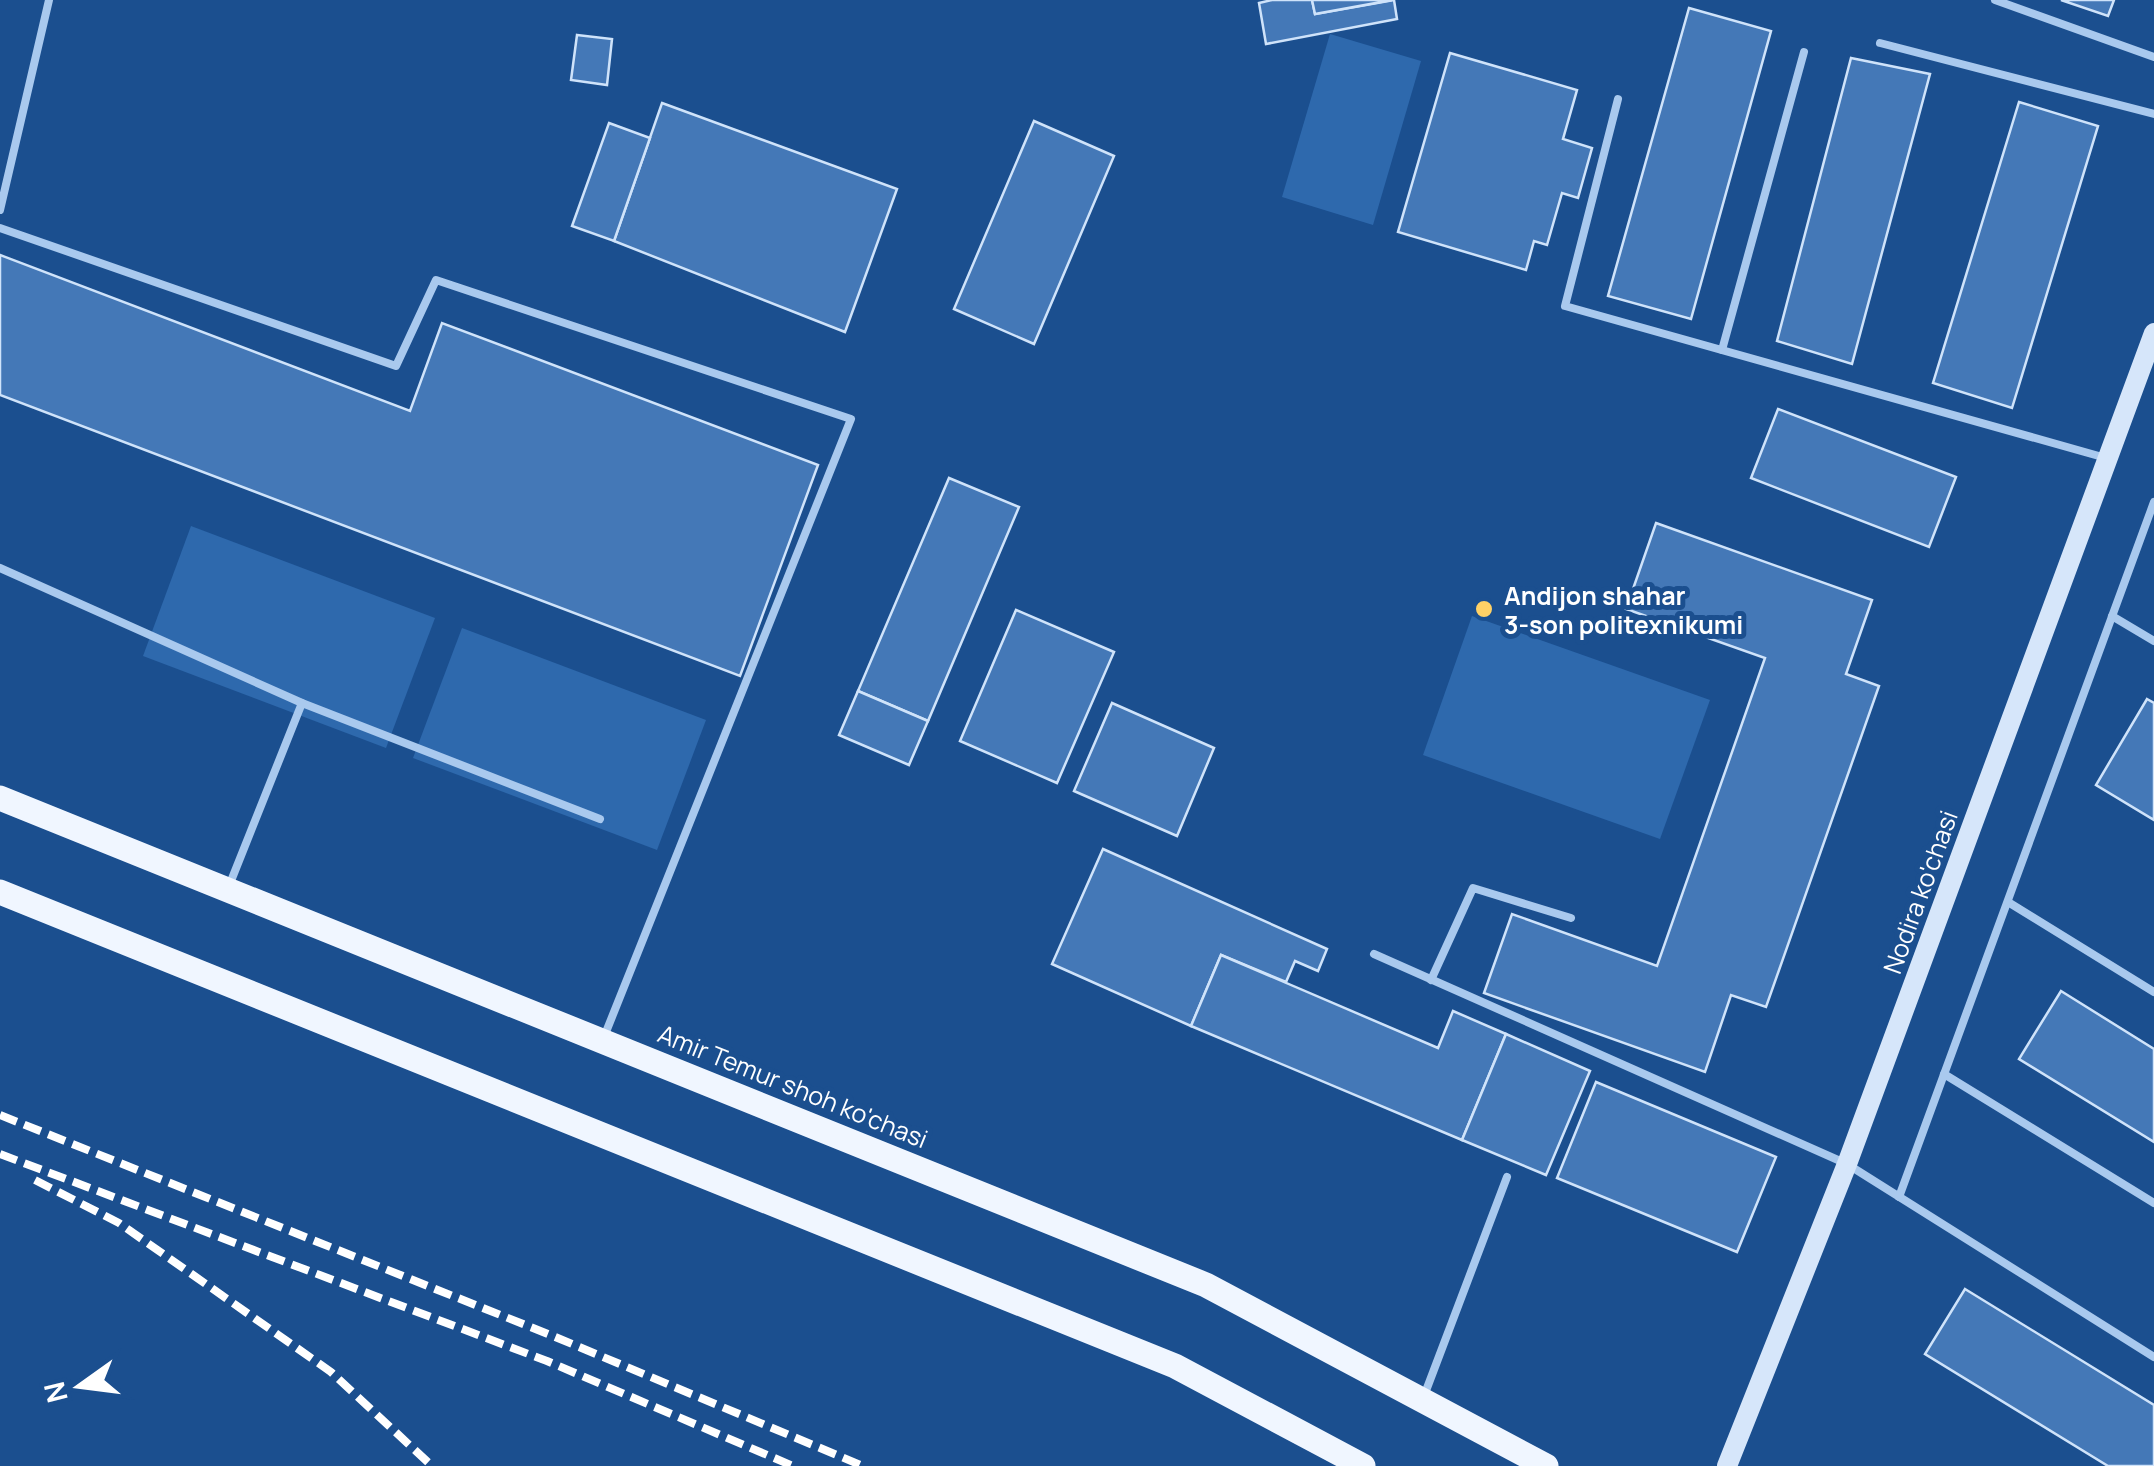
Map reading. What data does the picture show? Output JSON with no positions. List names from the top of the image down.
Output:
{
  "streets": {
    "main road": ["Amir Temur shoh ko'chasi"],
    "street": ["Nodira ko'chasi"]
  },
  "places": ["Andijon shahar 3-son politexnikumi"],
  "north": "left"
}
